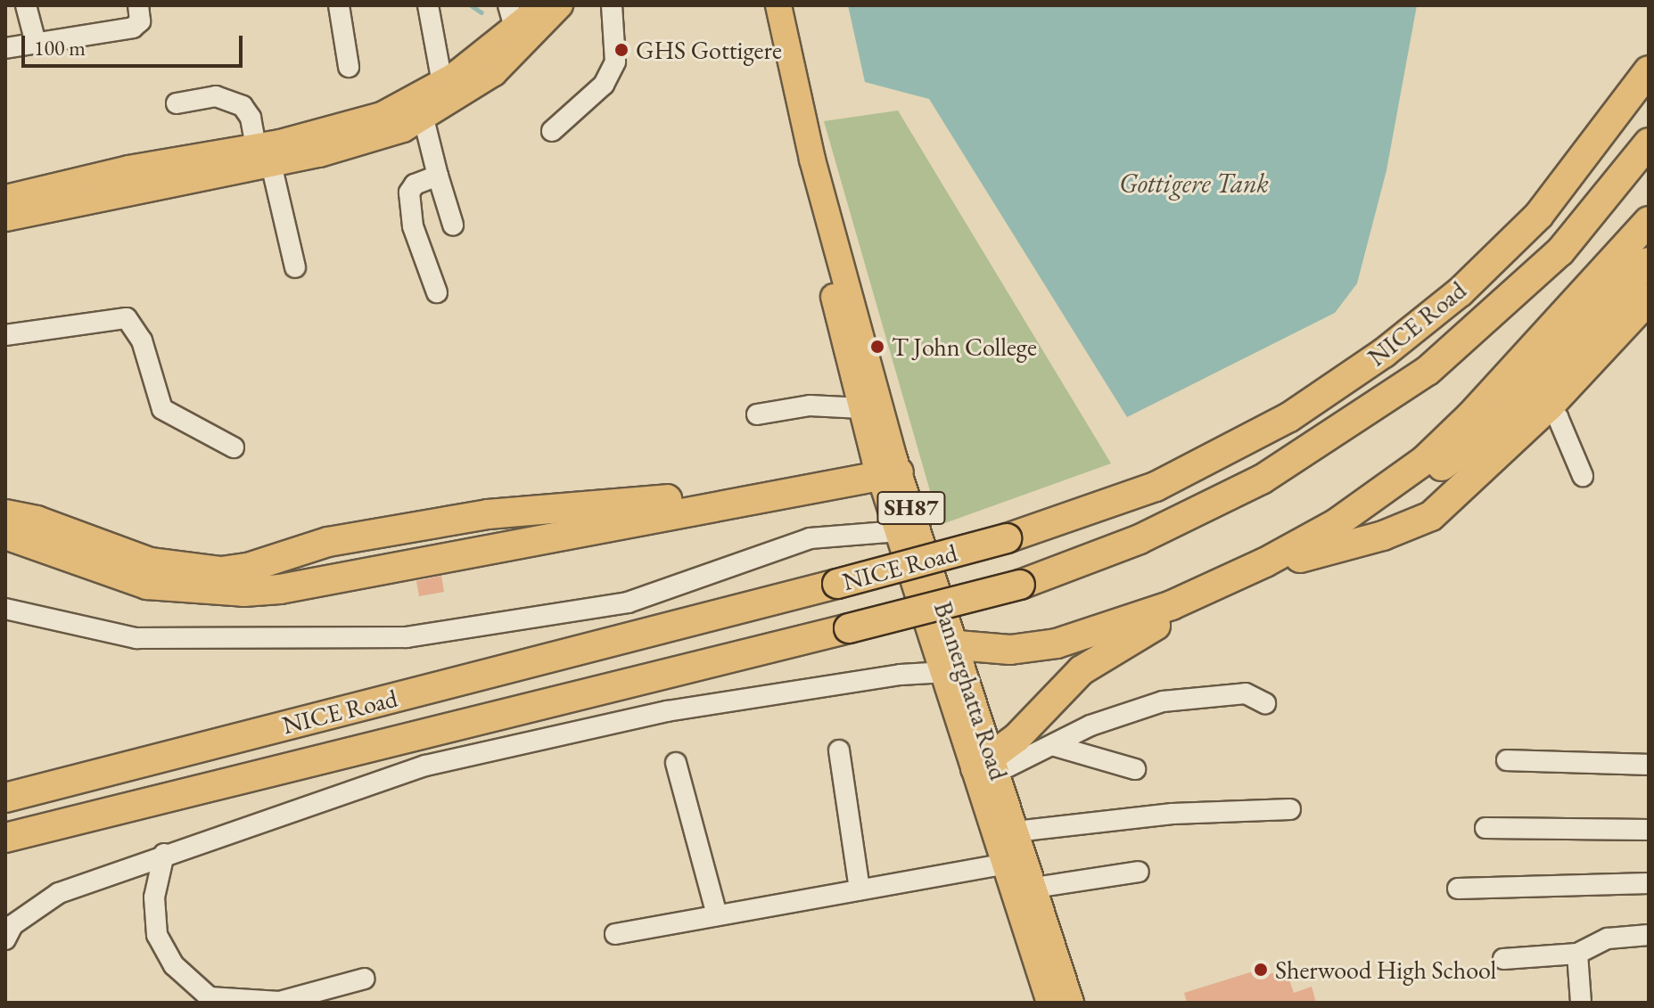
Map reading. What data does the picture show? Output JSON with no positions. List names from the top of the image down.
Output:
{
  "streets": {
    "highway": ["NICE Road"],
    "main road": ["SH87", "Bannerghatta Road"]
  },
  "water": ["Gottigere Tank"],
  "places": ["GHS Gottigere", "T John College", "Sherwood High School"],
  "scale_bar": "100 m"
}
